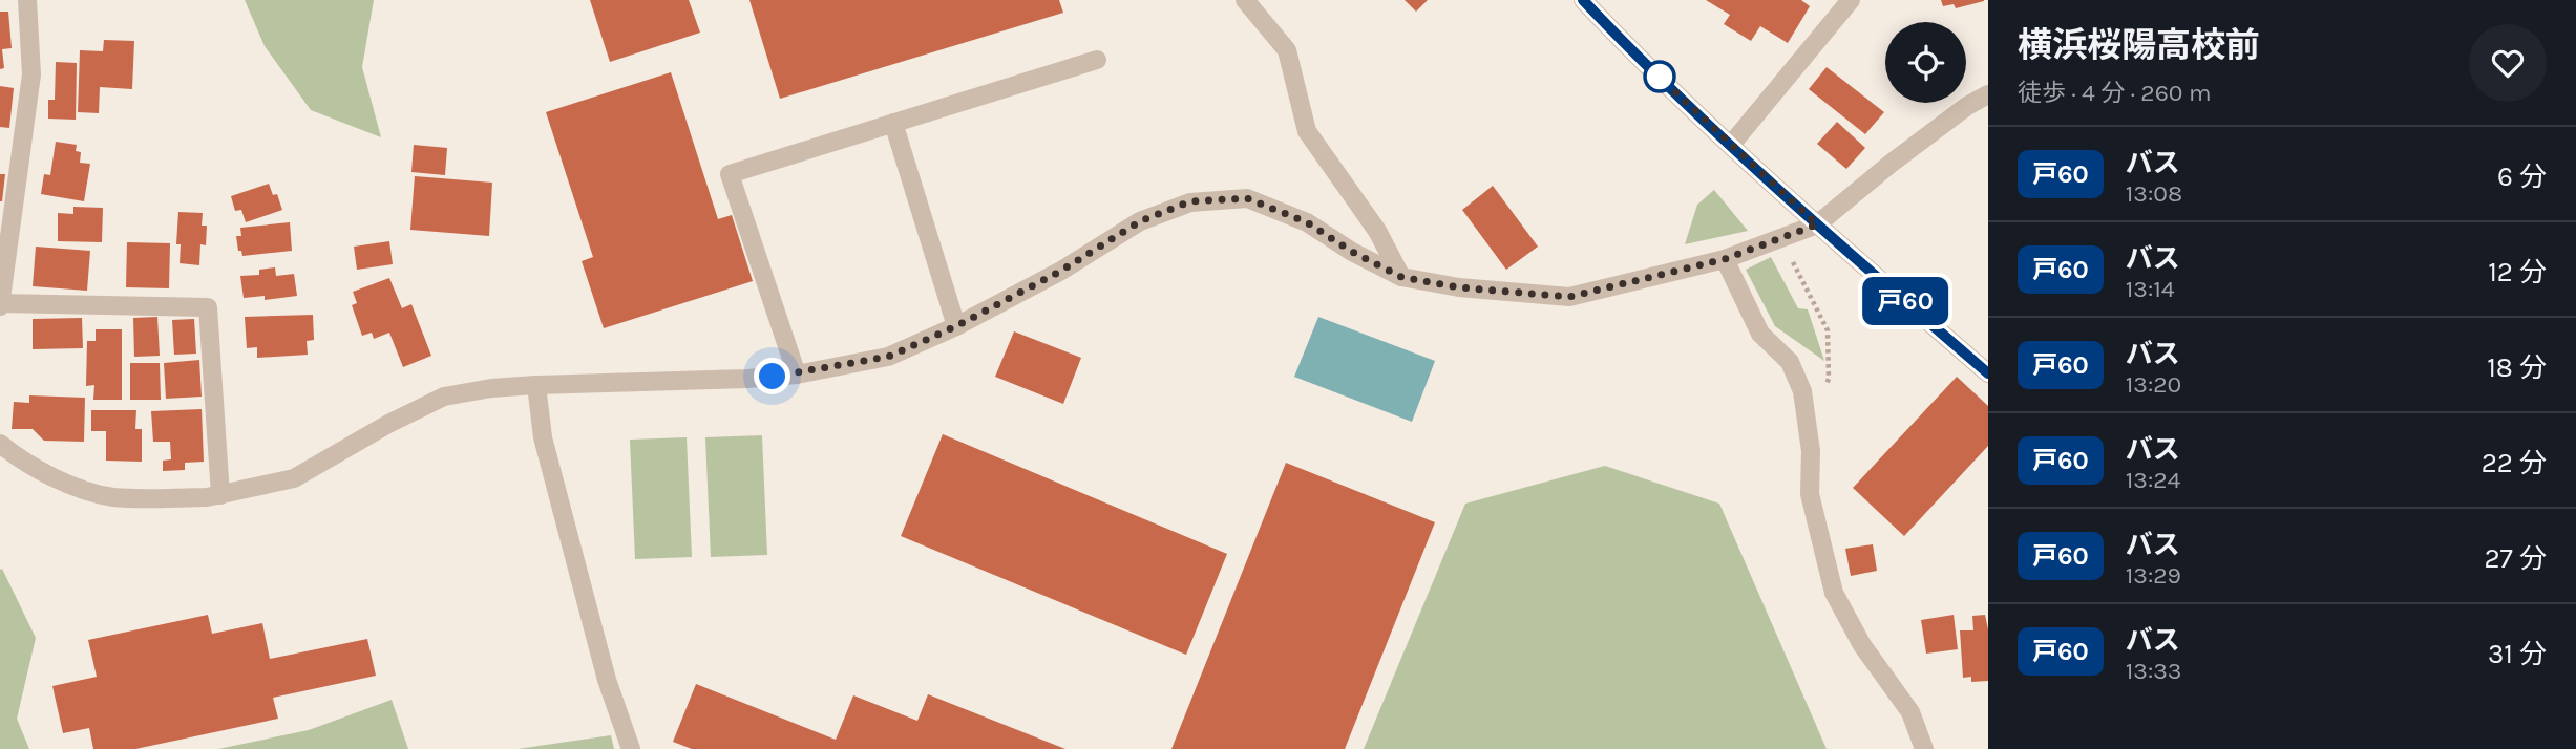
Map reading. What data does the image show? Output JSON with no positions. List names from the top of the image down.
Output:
{
  "lines": ["bus line 戸60"],
  "page": {
    "on_map": "戸60",
    "heading": ["横浜桜陽高校前", "徒歩 · 4 分 · 260 m"],
    "list": [
      {
        "mark": "戸60",
        "name": "バス",
        "note": "13:08",
        "value": "6 分"
      },
      {
        "mark": "戸60",
        "name": "バス",
        "note": "13:14",
        "value": "12 分"
      },
      {
        "mark": "戸60",
        "name": "バス",
        "note": "13:20",
        "value": "18 分"
      },
      {
        "mark": "戸60",
        "name": "バス",
        "note": "13:24",
        "value": "22 分"
      },
      {
        "mark": "戸60",
        "name": "バス",
        "note": "13:29",
        "value": "27 分"
      },
      {
        "mark": "戸60",
        "name": "バス",
        "note": "13:33",
        "value": "31 分"
      }
    ]
  }
}
